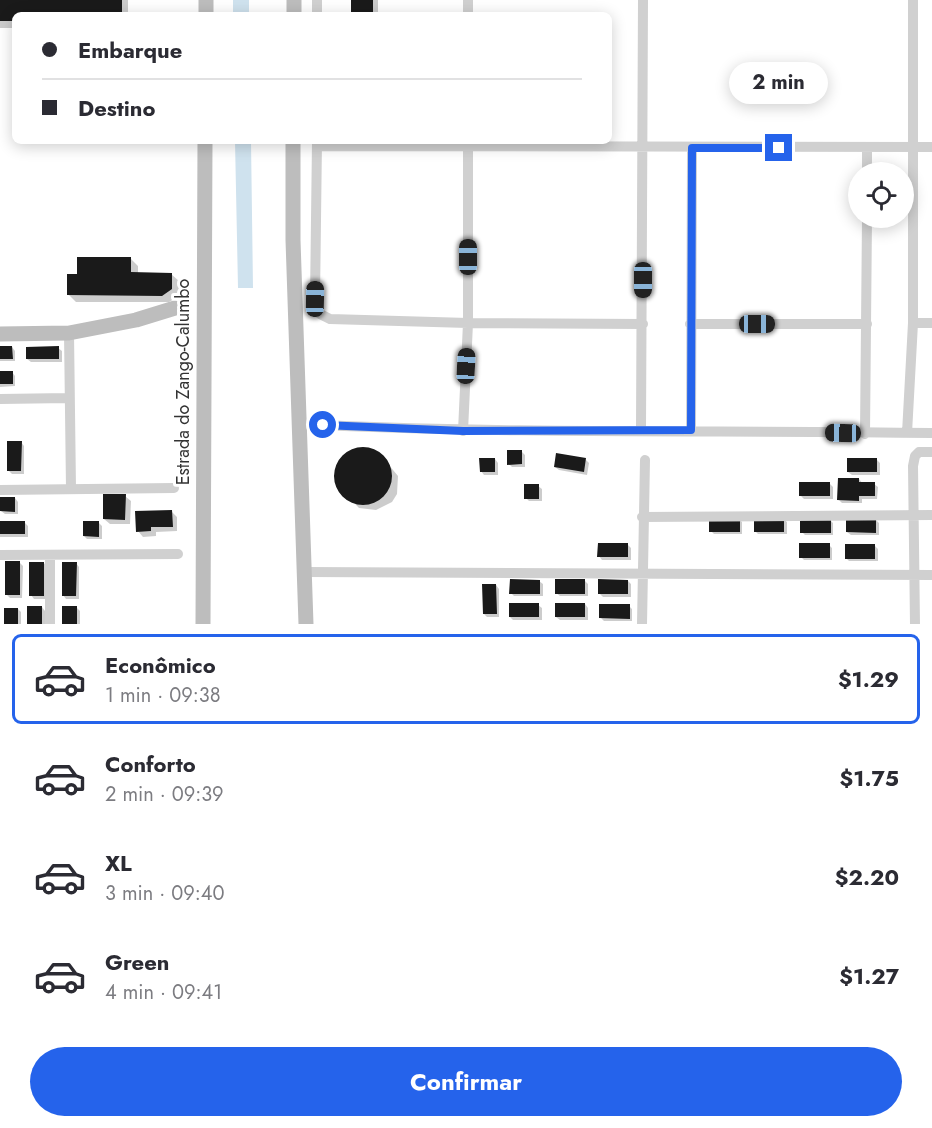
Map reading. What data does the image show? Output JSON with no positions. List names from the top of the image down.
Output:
{
  "streets": {
    "main road": ["Estrada do Zango-Calumbo"]
  },
  "page": {
    "banner": ["Embarque", "Destino"],
    "bubble": "2 min",
    "list": [
      {
        "name": "Econômico",
        "note": "1 min · 09:38",
        "value": "$1.29"
      },
      {
        "name": "Conforto",
        "note": "2 min · 09:39",
        "value": "$1.75"
      },
      {
        "name": "XL",
        "note": "3 min · 09:40",
        "value": "$2.20"
      },
      {
        "name": "Green",
        "note": "4 min · 09:41",
        "value": "$1.27"
      }
    ],
    "buttons": "Confirmar"
  }
}
